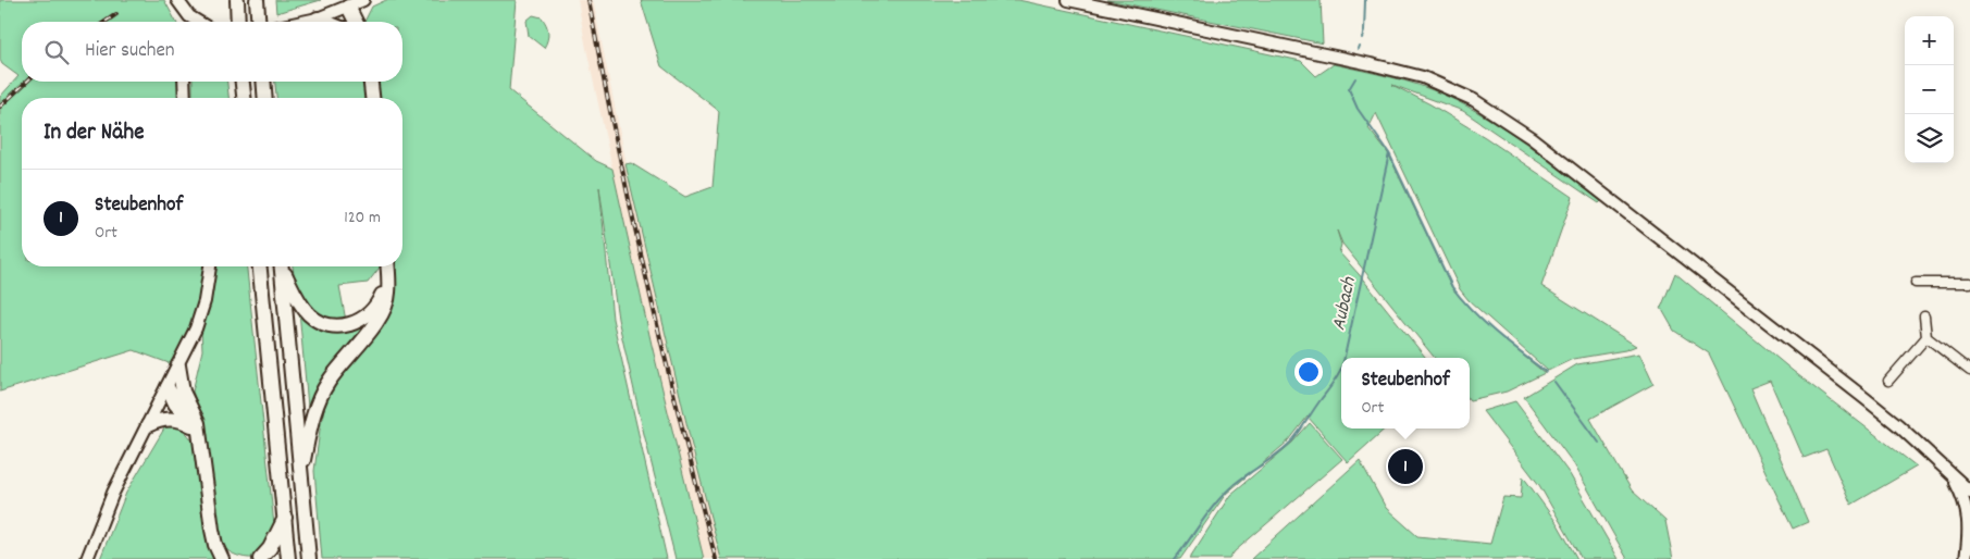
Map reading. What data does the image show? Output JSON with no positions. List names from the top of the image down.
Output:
{
  "water": ["Aubach"],
  "page": {
    "map_buttons": ["+", "−"],
    "search": "Hier suchen",
    "heading": "In der Nähe",
    "list": [
      {
        "mark": "1",
        "name": "Steubenhof",
        "note": "Ort",
        "value": "120 m"
      }
    ],
    "popup": ["Steubenhof", "Ort"],
    "pins": "1"
  }
}
